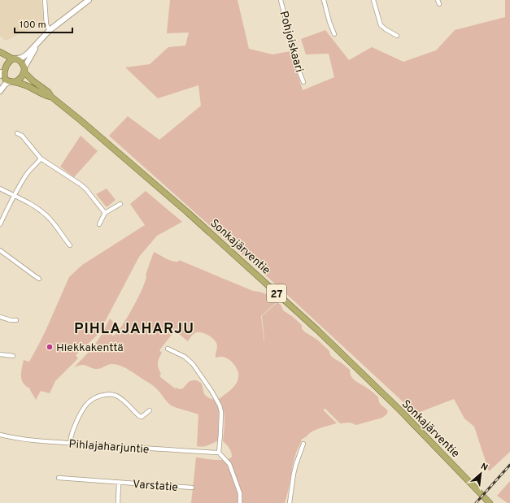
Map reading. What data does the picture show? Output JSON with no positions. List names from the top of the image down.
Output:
{
  "streets": {
    "highway": ["Sonkajärventie", "27"],
    "street": ["Pohjoiskaari", "Pihlajaharjuntie", "Varstatie"]
  },
  "districts": ["PIHLAJAHARJU"],
  "places": ["Hiekkakenttä"],
  "scale_bar": "100 m",
  "north": "top right"
}
